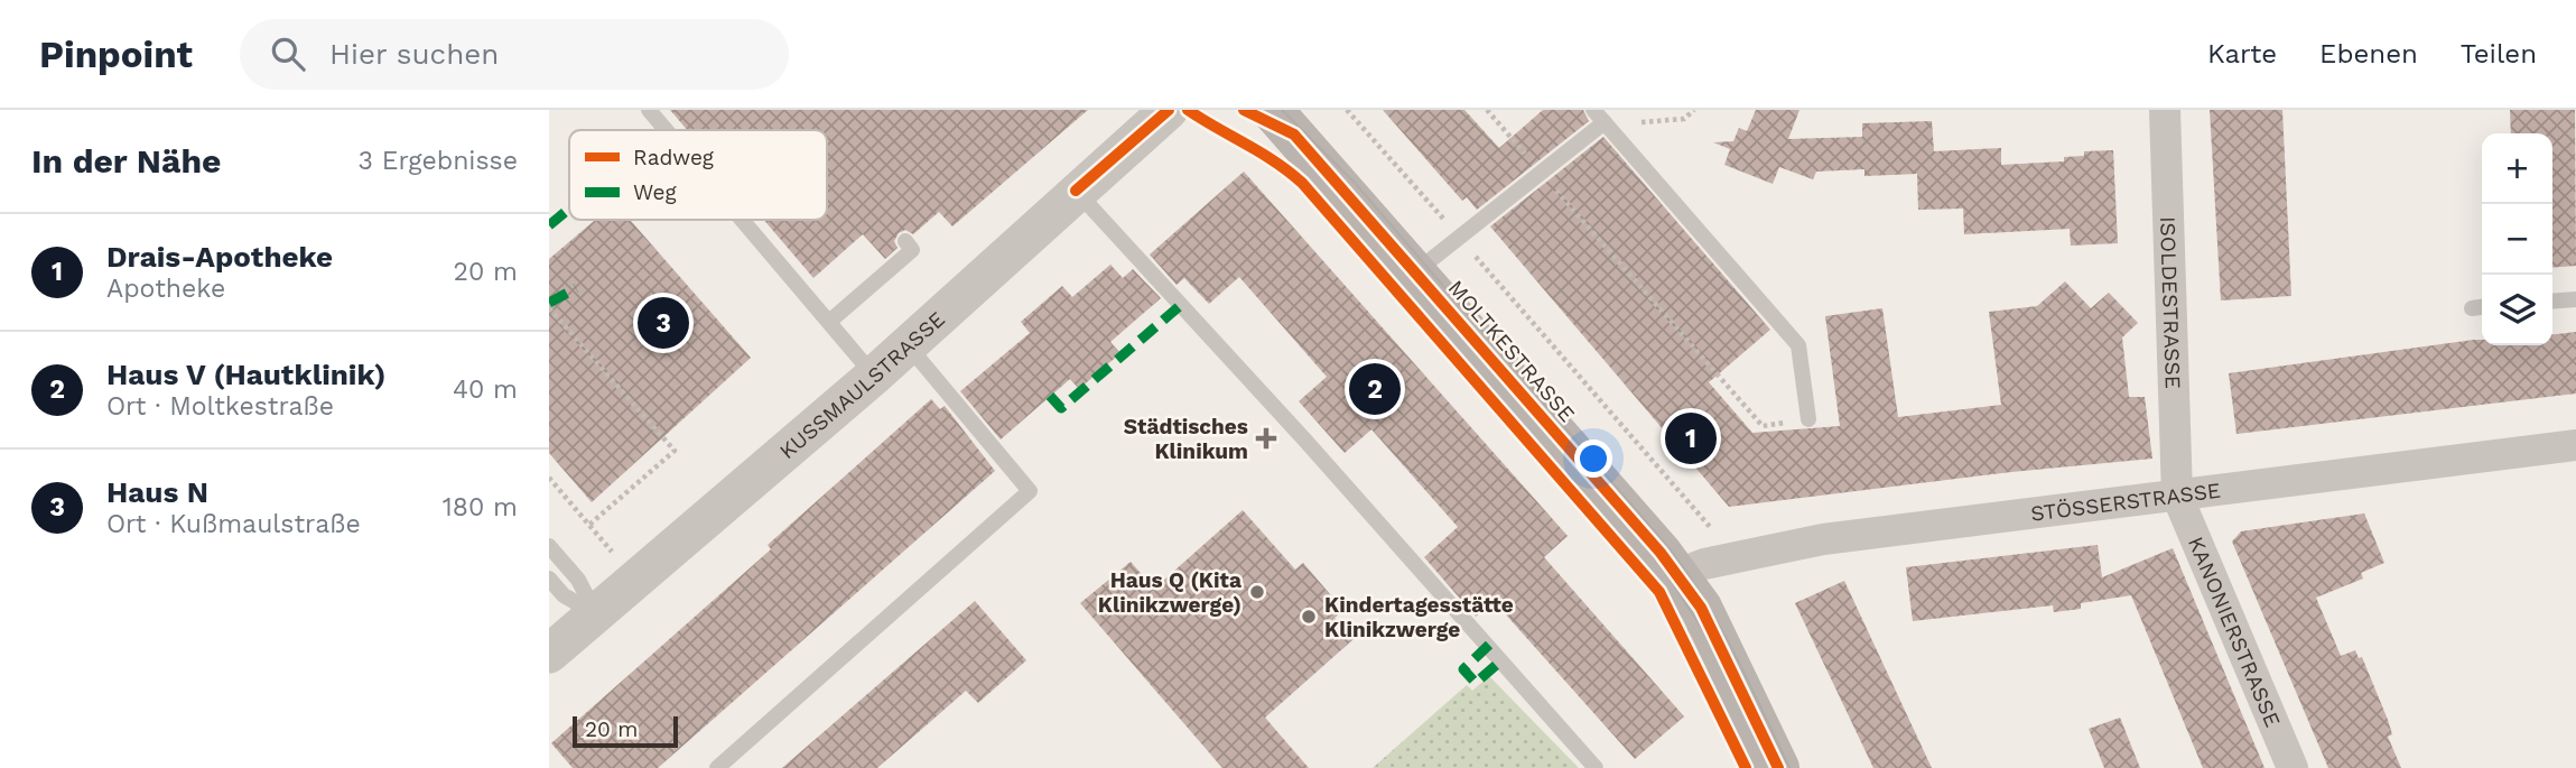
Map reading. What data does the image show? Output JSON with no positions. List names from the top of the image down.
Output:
{
  "streets": {
    "main road": ["MOLTKESTRASSE"],
    "street": [
      "ISOLDESTRASSE",
      "KUSSMAULSTRASSE",
      "STÖSSERSTRASSE",
      "KANONIERSTRASSE"
    ]
  },
  "crossings": [
    ["ISOLDESTRASSE", "STÖSSERSTRASSE"],
    ["ISOLDESTRASSE", "KANONIERSTRASSE"],
    ["MOLTKESTRASSE", "STÖSSERSTRASSE"],
    ["STÖSSERSTRASSE", "KANONIERSTRASSE"]
  ],
  "places": {
    "health": ["Städtisches Klinikum"],
    "other": ["Haus Q (Kita Klinikzwerge)", "Kindertagesstätte Klinikzwerge"]
  },
  "legend": ["Radweg", "Weg"],
  "scale_bar": "20 m",
  "page": {
    "header": "Pinpoint",
    "search": "Hier suchen",
    "nav": ["Karte", "Ebenen", "Teilen"],
    "heading": ["In der Nähe", "3 Ergebnisse"],
    "map_buttons": ["+", "−"],
    "list": [
      {
        "mark": "1",
        "name": "Drais-Apotheke",
        "note": "Apotheke",
        "value": "20 m"
      },
      {
        "mark": "2",
        "name": "Haus V (Hautklinik)",
        "note": "Ort · Moltkestraße",
        "value": "40 m"
      },
      {
        "mark": "3",
        "name": "Haus N",
        "note": "Ort · Kußmaulstraße",
        "value": "180 m"
      }
    ],
    "pins": ["3", "2", "1"],
    "scale": "20 m"
  }
}
